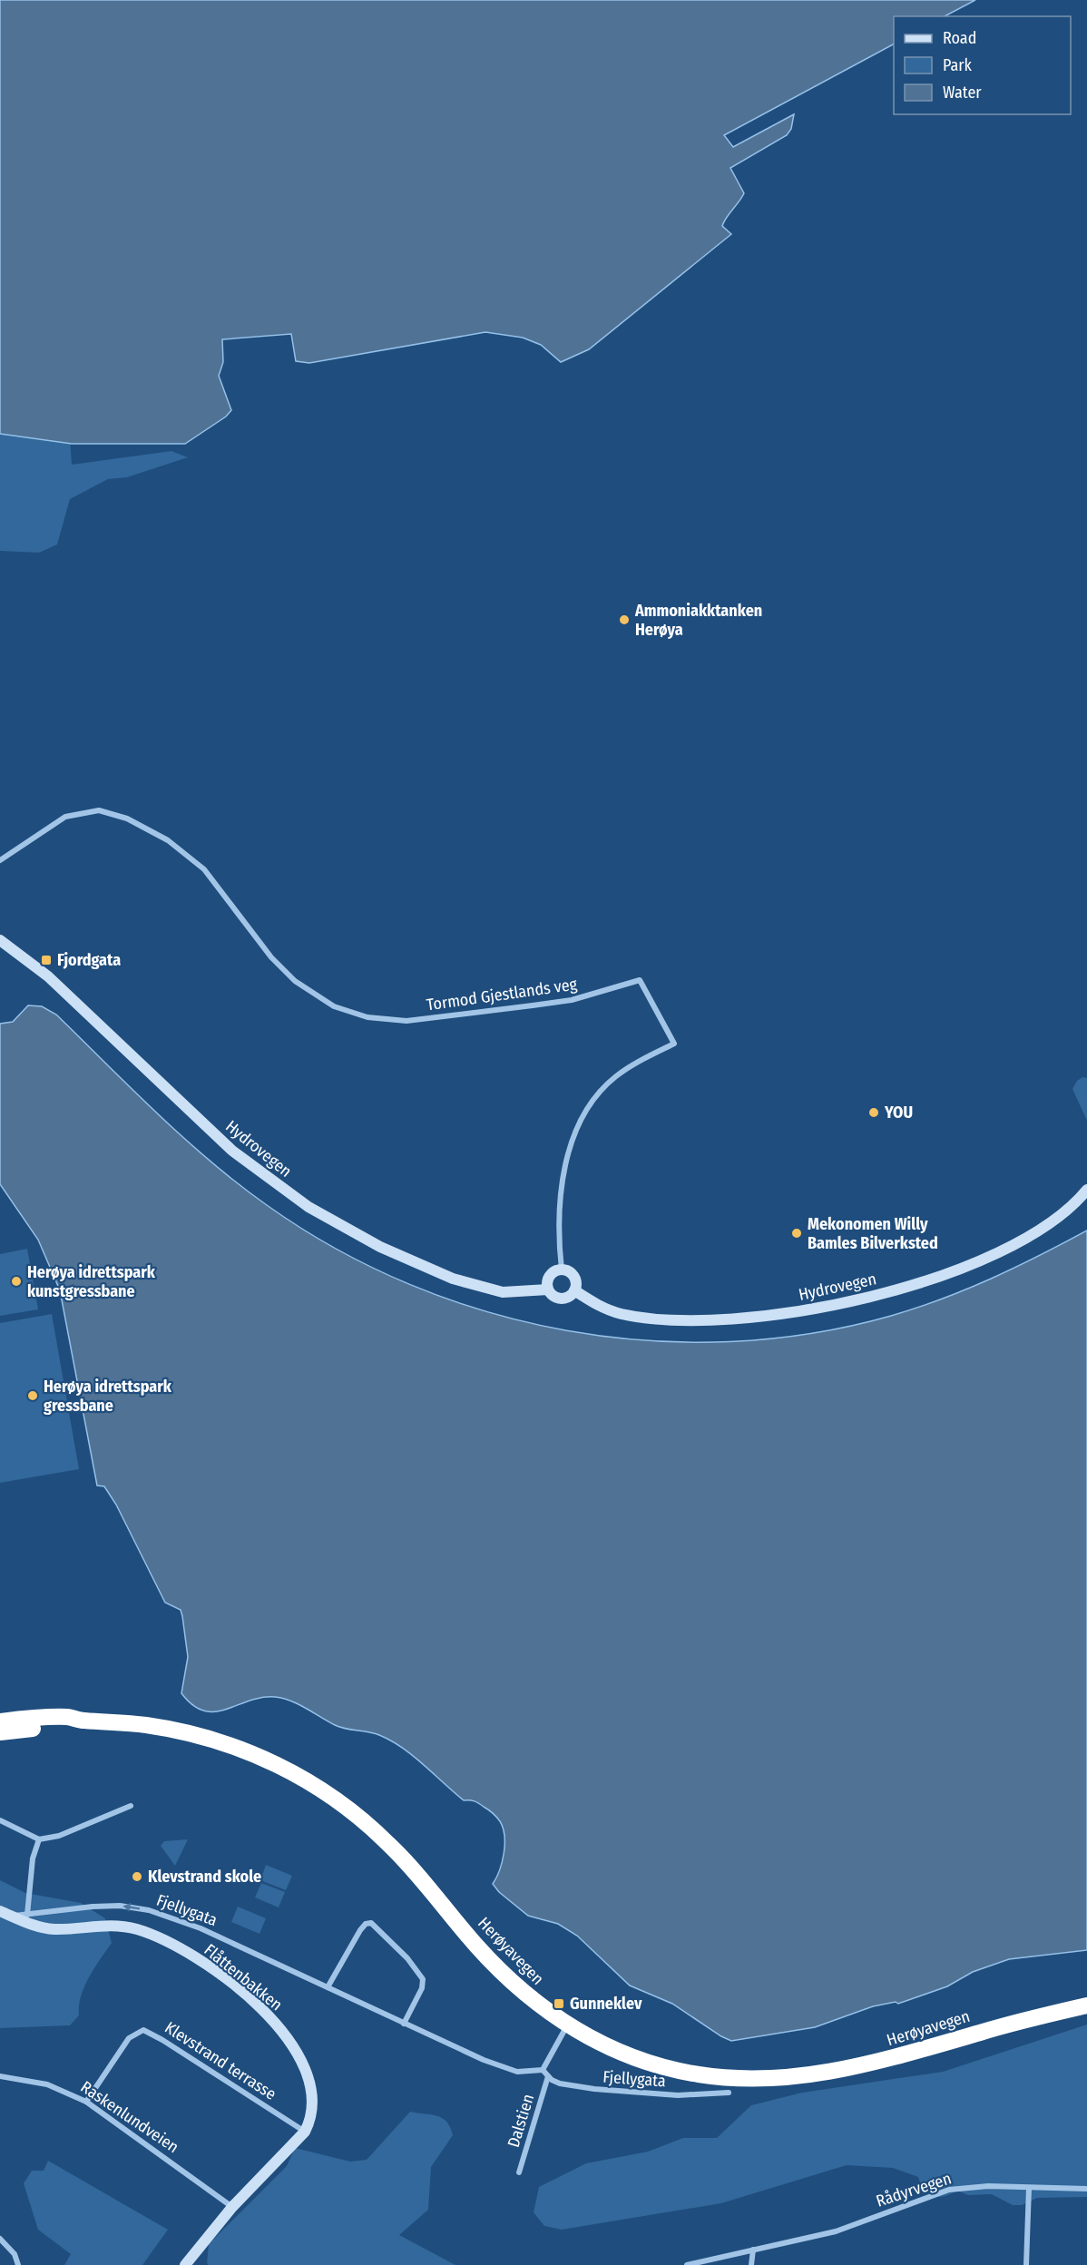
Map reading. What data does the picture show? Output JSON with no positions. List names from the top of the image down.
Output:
{
  "streets": {
    "highway": ["Herøyavegen"],
    "street": [
      "Tormod Gjestlands veg",
      "Hydrovegen",
      "Fjellygata",
      "Flåttenbakken",
      "Klevstrand terrasse",
      "Raskenlundveien",
      "Dalstien",
      "Rådyrvegen"
    ]
  },
  "crossings": [
    ["Tormod Gjestlands veg", "Hydrovegen"],
    ["Fjellygata", "Flåttenbakken"],
    ["Fjellygata", "Dalstien"],
    ["Flåttenbakken", "Klevstrand terrasse"],
    ["Flåttenbakken", "Raskenlundveien"],
    ["Klevstrand terrasse", "Raskenlundveien"]
  ],
  "one_way": ["Fjellygata"],
  "places": {
    "other": [
      "Ammoniakktanken Herøya",
      "YOU",
      "Mekonomen Willy Bamles Bilverksted",
      "Herøya idrettspark kunstgressbane",
      "Herøya idrettspark gressbane",
      "Klevstrand skole"
    ],
    "transit": ["Fjordgata", "Gunneklev"]
  },
  "legend": ["Road", "Park", "Water"]
}
